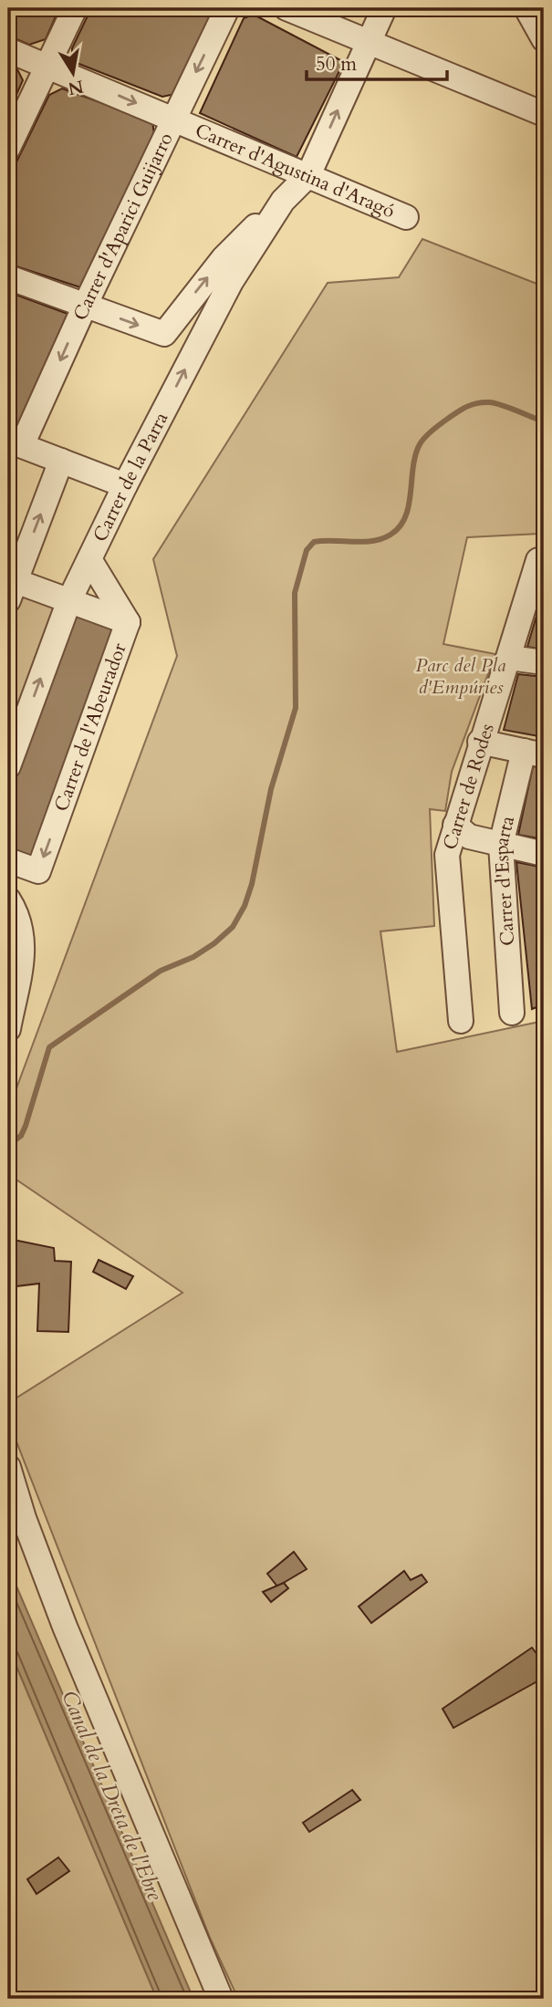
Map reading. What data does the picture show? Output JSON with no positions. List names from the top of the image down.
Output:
{
  "streets": {
    "street": [
      "Carrer d'Agustina d'Aragó",
      "Carrer d'Aparici Guijarro",
      "Carrer de la Parra",
      "Carrer de l'Abeurador",
      "Carrer de Rodes",
      "Carrer d'Esparta"
    ]
  },
  "crossings": [
    ["Carrer d'Agustina d'Aragó", "Carrer d'Aparici Guijarro"],
    ["Carrer d'Agustina d'Aragó", "Carrer de la Parra"],
    ["Carrer d'Aparici Guijarro", "Carrer de la Parra"],
    ["Carrer de la Parra", "Carrer de l'Abeurador"]
  ],
  "one_way": ["Carrer de la Parra", "Carrer de l'Abeurador"],
  "water": ["Canal de la Dreta de l'Ebre"],
  "parks": ["Parc del Pla d'Empúries"],
  "scale_bar": "50 m",
  "north": "bottom"
}
